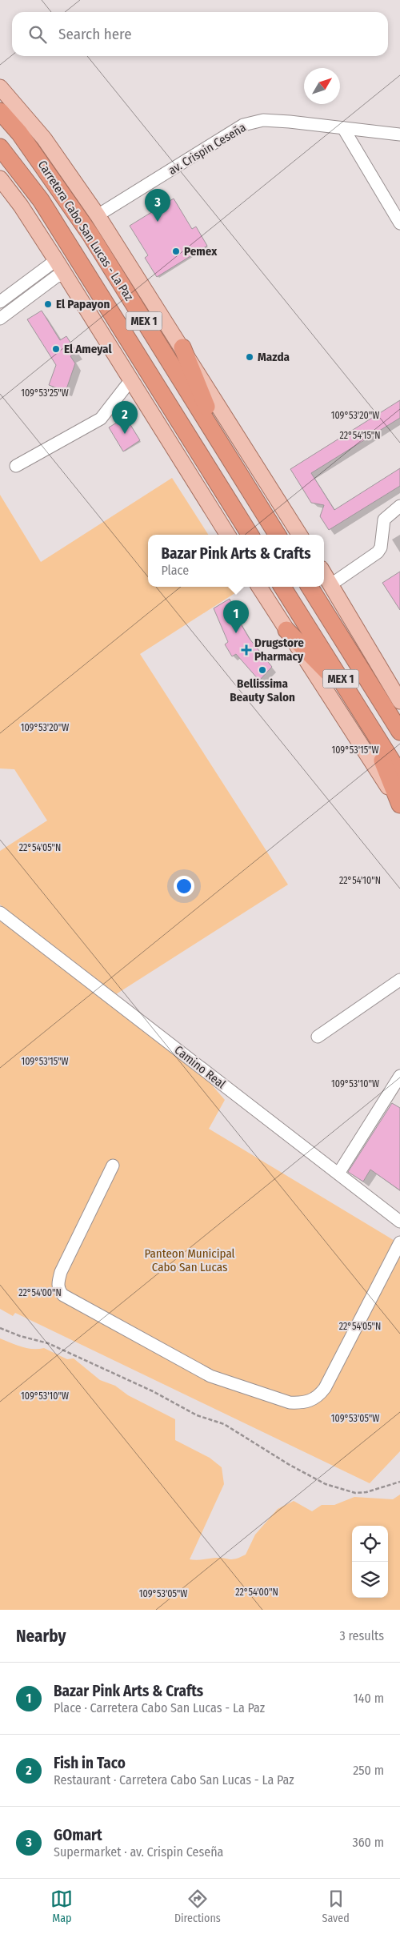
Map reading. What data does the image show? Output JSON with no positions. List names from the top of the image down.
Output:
{
  "streets": {
    "highway": ["Carretera Cabo San Lucas - La Paz", "MEX 1"],
    "street": ["av. Crispin Ceseña", "Camino Real"]
  },
  "parks": ["Panteon Municipal Cabo San Lucas"],
  "places": {
    "other": [
      "Pemex",
      "El Papayon",
      "El Ameyal",
      "Mazda",
      "Bellissima Beauty Salon"
    ],
    "health": ["Drugstore Pharmacy"]
  },
  "north": "top right",
  "page": {
    "search": "Search here",
    "pins": ["3", "2", "1"],
    "popup": ["Bazar Pink Arts & Crafts", "Place"],
    "heading": ["Nearby", "3 results"],
    "list": [
      {
        "mark": "1",
        "name": "Bazar Pink Arts & Crafts",
        "note": "Place · Carretera Cabo San Lucas - La Paz",
        "value": "140 m"
      },
      {
        "mark": "2",
        "name": "Fish in Taco",
        "note": "Restaurant · Carretera Cabo San Lucas - La Paz",
        "value": "250 m"
      },
      {
        "mark": "3",
        "name": "GOmart",
        "note": "Supermarket · av. Crispin Ceseña",
        "value": "360 m"
      }
    ],
    "nav": ["Map", "Directions", "Saved"]
  },
  "coordinates": [
    "109°53'25\"W",
    "109°53'20\"W",
    "22°54'15\"N",
    "109°53'15\"W",
    "22°54'05\"N",
    "22°54'10\"N",
    "109°53'10\"W",
    "22°54'00\"N",
    "109°53'05\"W"
  ]
}
